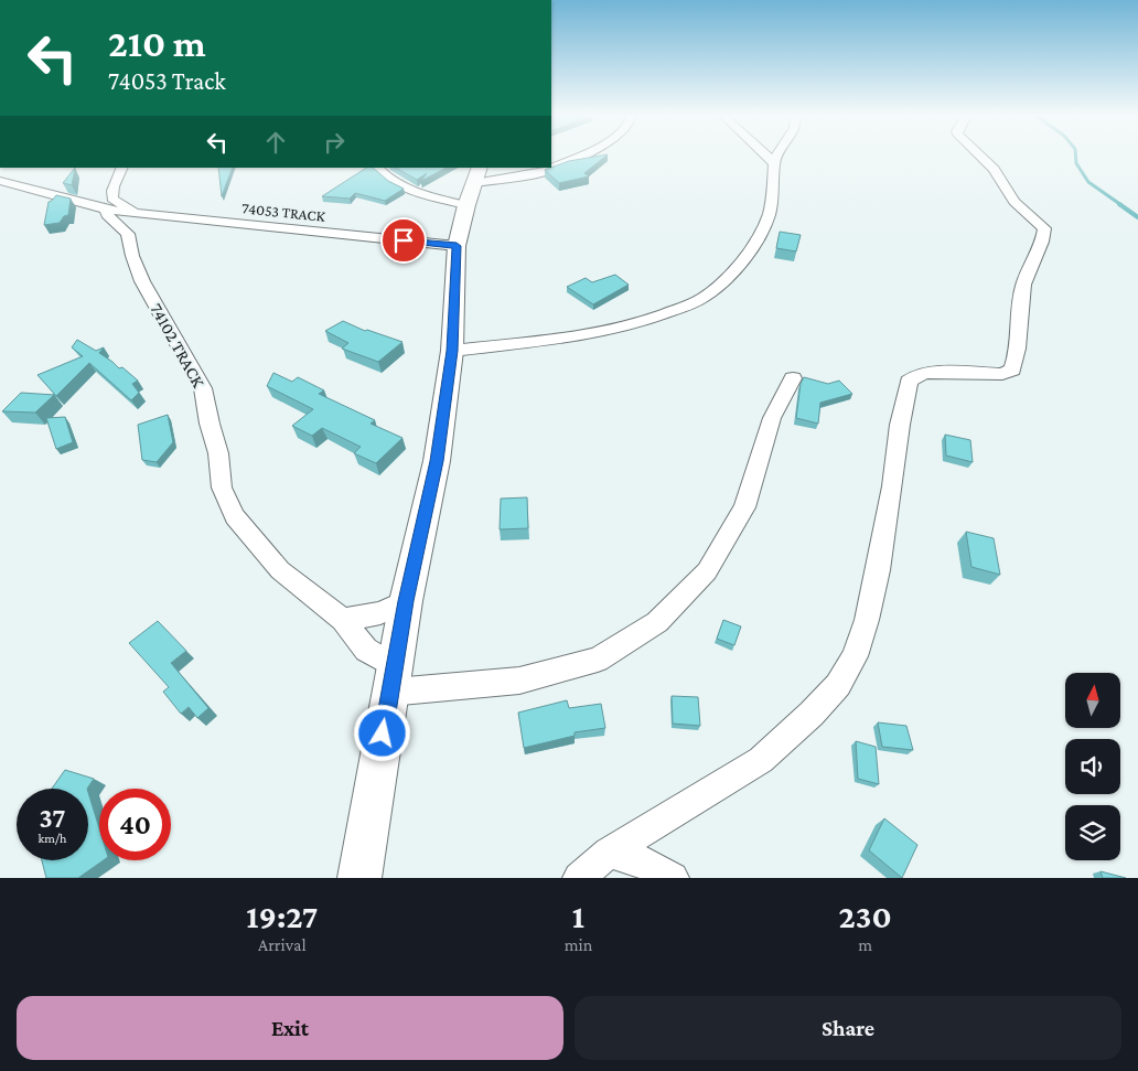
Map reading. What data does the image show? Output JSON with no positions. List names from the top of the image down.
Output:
{
  "streets": {
    "street": ["74053 TRACK", "74102 TRACK"]
  },
  "crossings": [
    ["74053 TRACK", "74102 TRACK"]
  ],
  "north": "top",
  "page": {
    "turn": ["210 m", "74053 Track"],
    "speed": "37 km/h",
    "limit": "40",
    "eta": [
      "19:27",
      "Arrival",
      "1",
      "min",
      "230",
      "m"
    ],
    "buttons": ["Exit", "Share"]
  }
}
